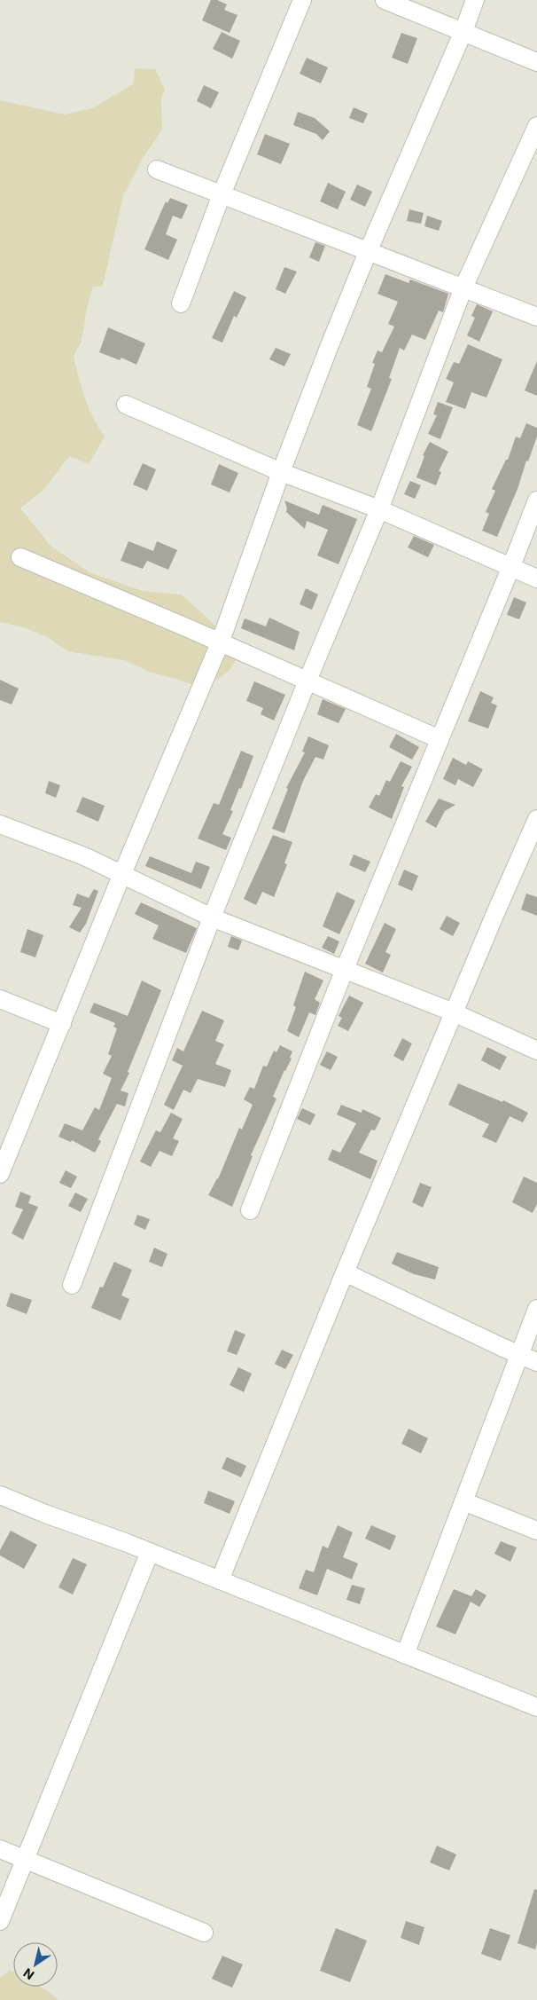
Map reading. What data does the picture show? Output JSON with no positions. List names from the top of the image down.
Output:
{
  "north": "bottom left"
}
